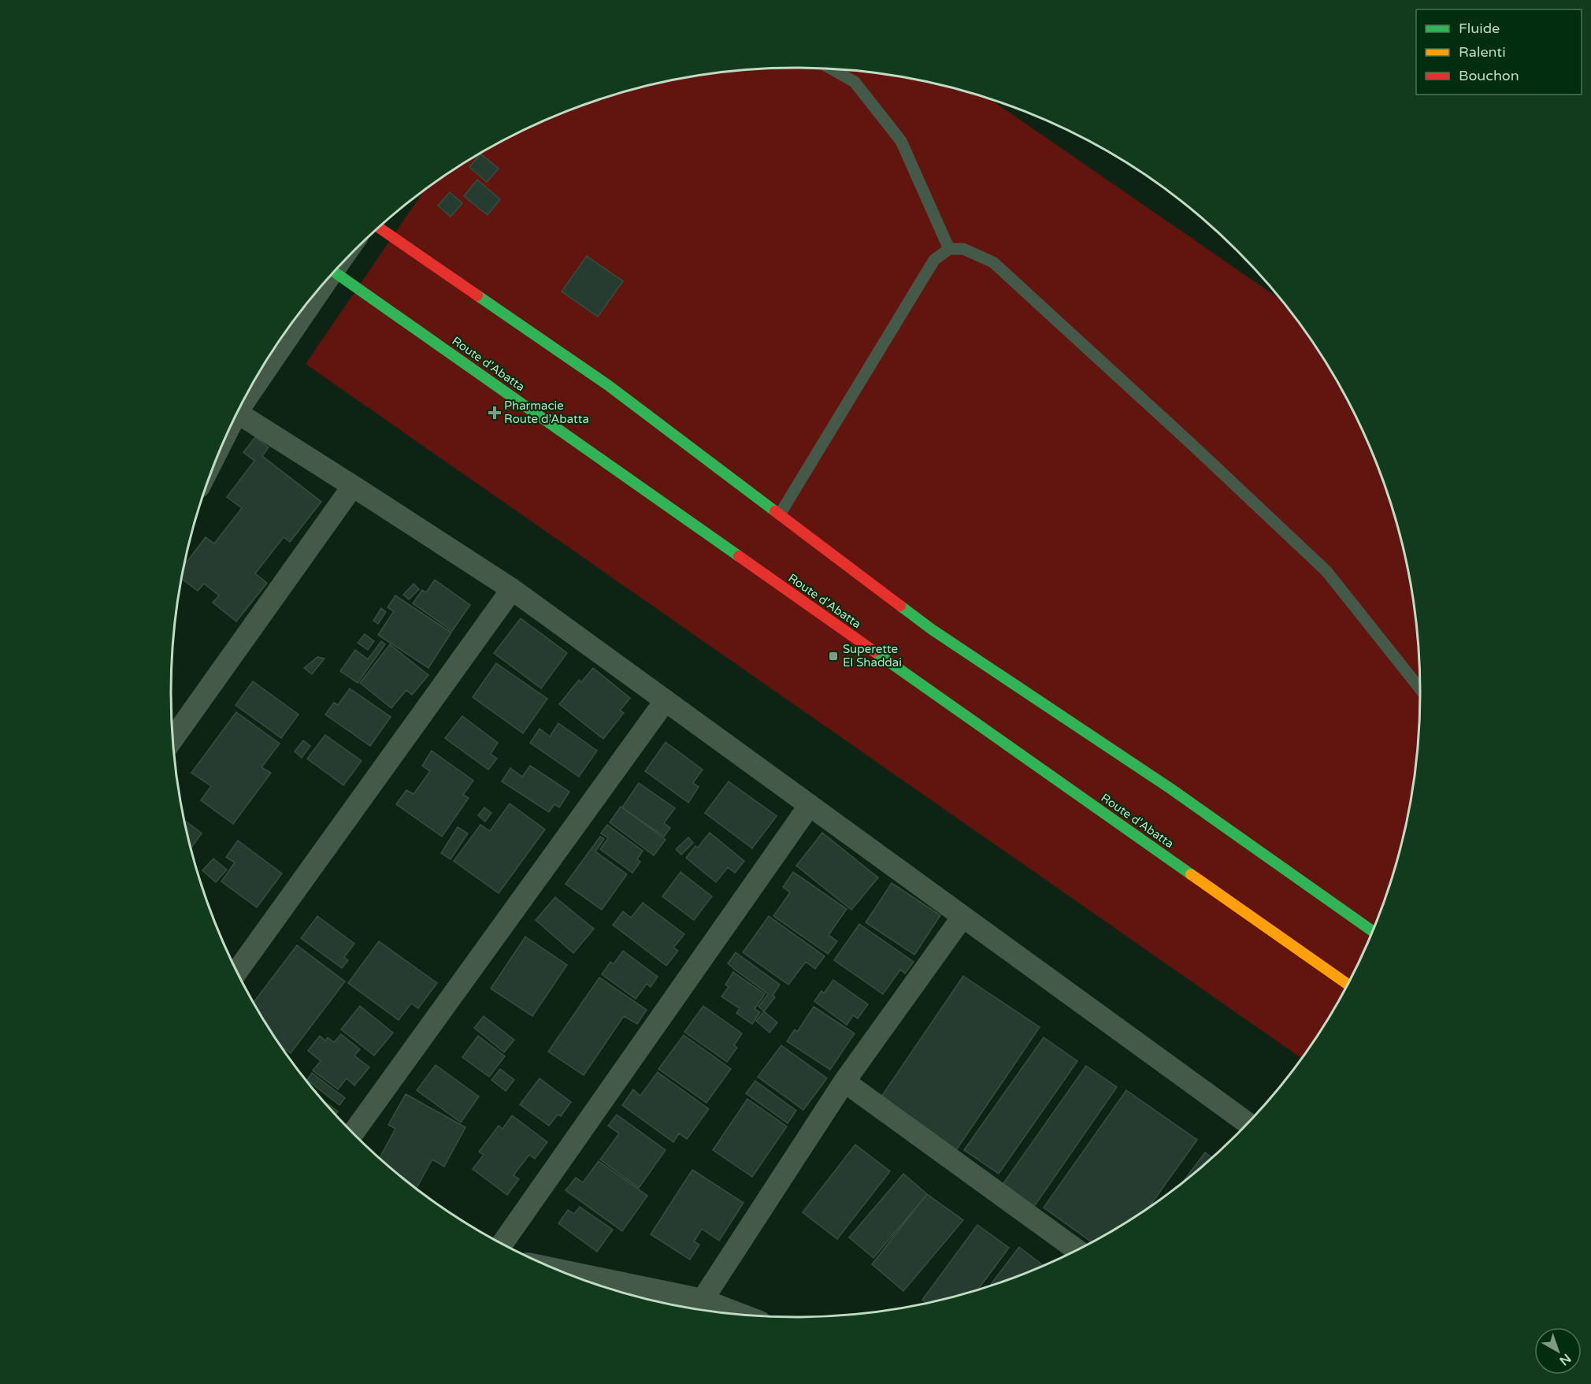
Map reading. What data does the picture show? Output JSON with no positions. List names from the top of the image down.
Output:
{
  "streets": {
    "street": ["Route d'Abatta"]
  },
  "places": {
    "health": ["Pharmacie Route d’Abatta"],
    "transit": ["Superette El Shaddai"]
  },
  "legend": ["Fluide", "Ralenti", "Bouchon"],
  "north": "bottom right"
}
